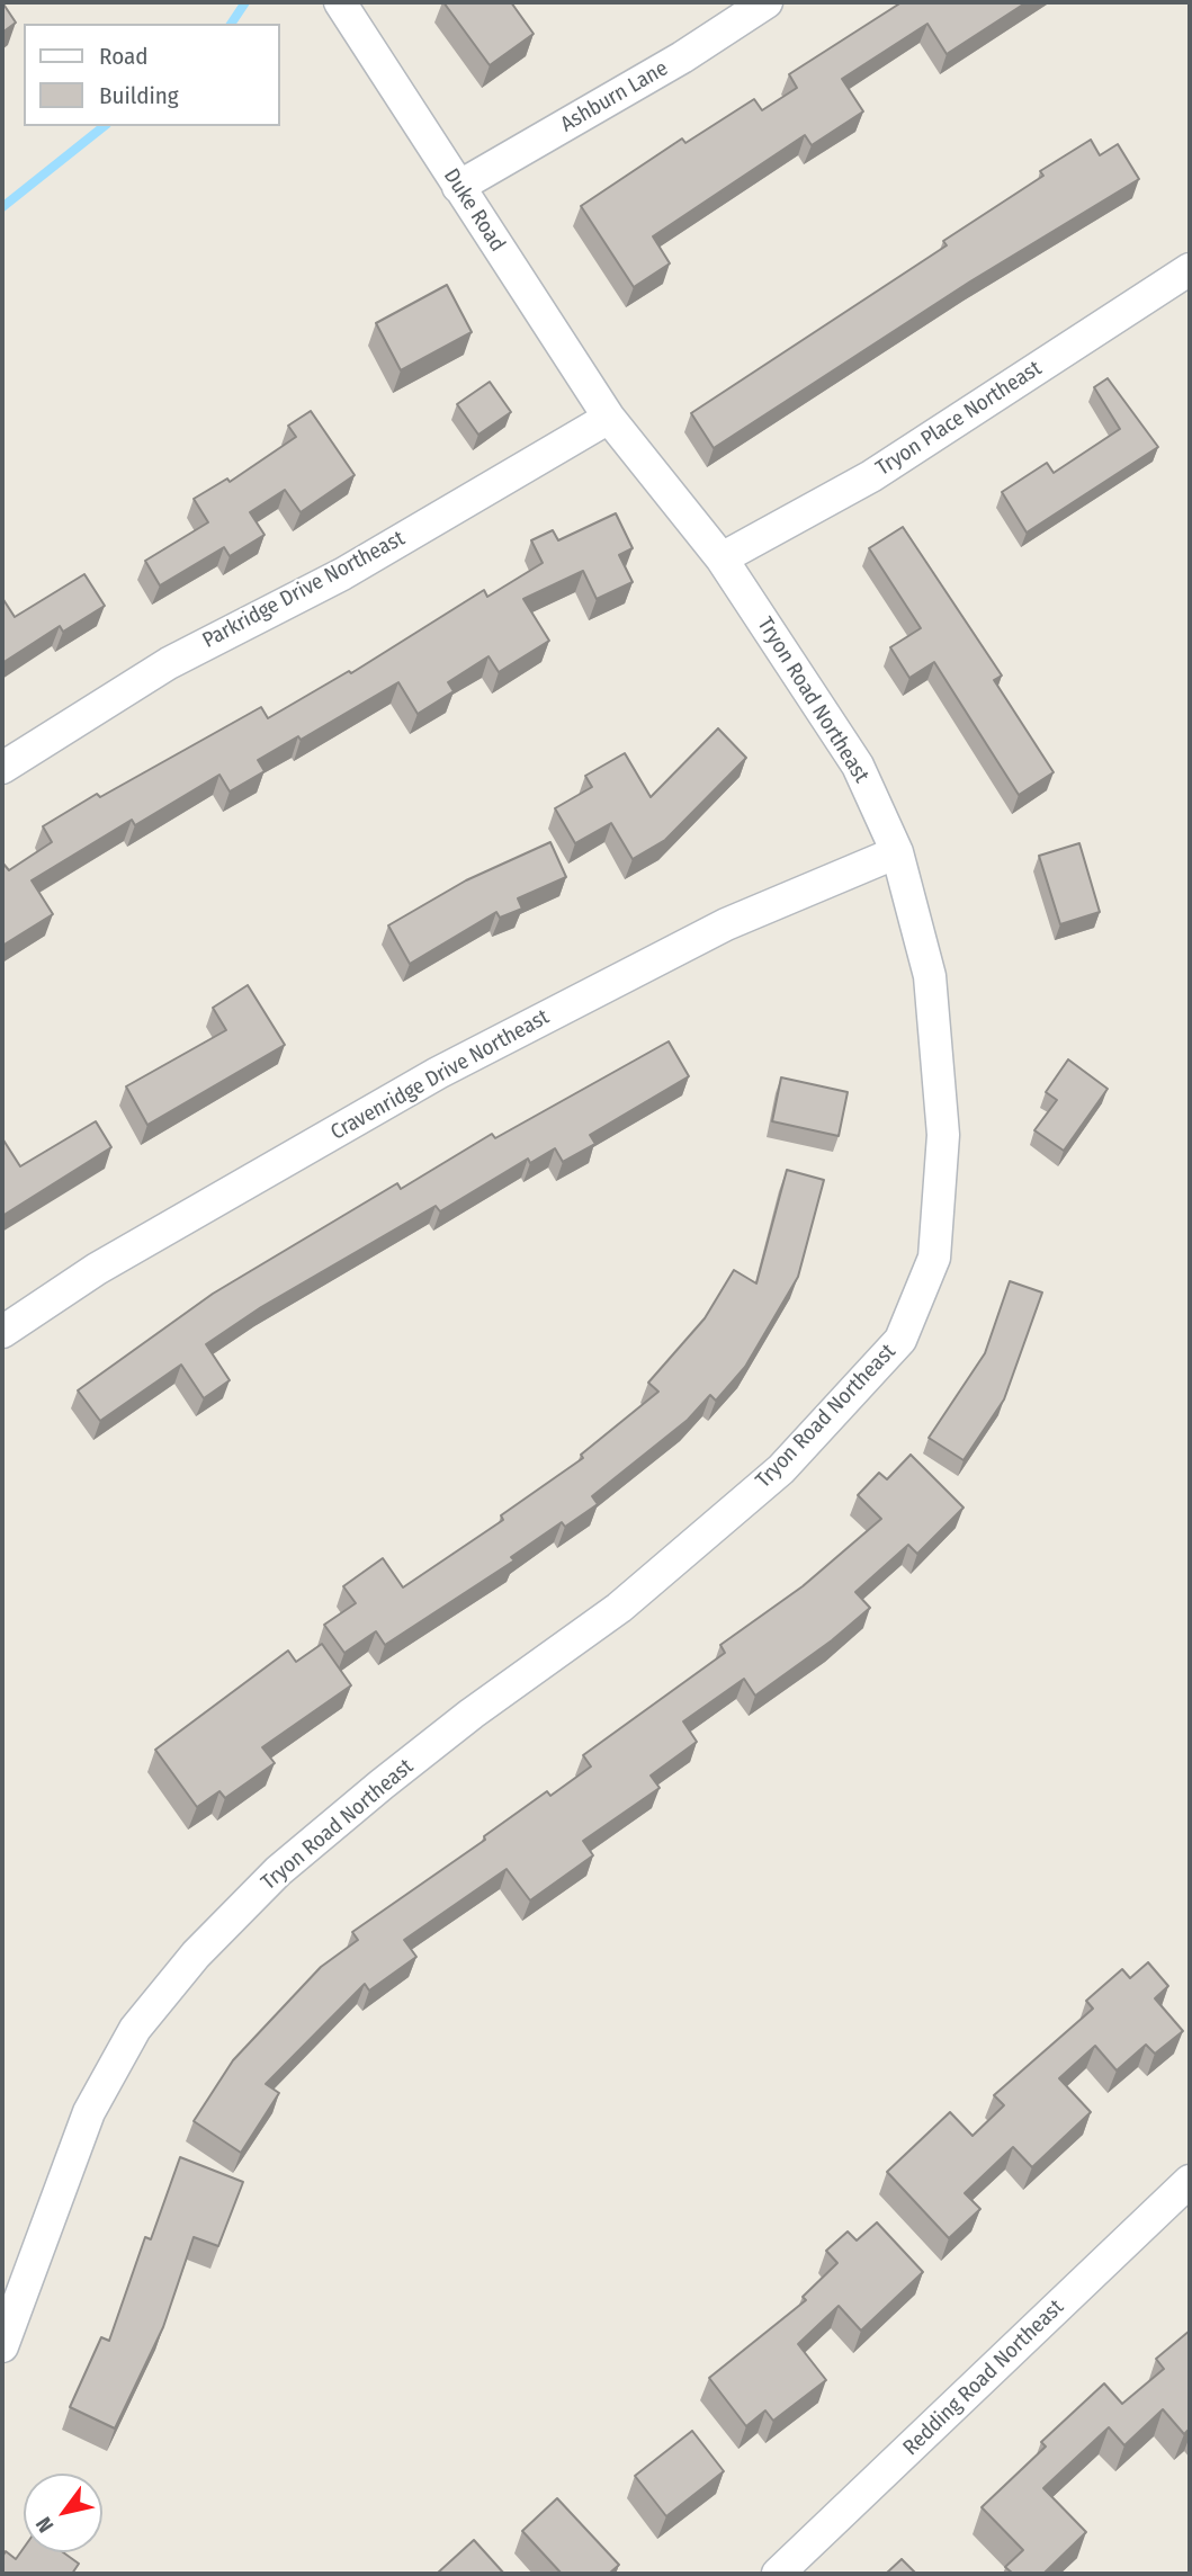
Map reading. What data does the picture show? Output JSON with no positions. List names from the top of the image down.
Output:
{
  "streets": {
    "street": [
      "Ashburn Lane",
      "Duke Road",
      "Tryon Place Northeast",
      "Parkridge Drive Northeast",
      "Tryon Road Northeast",
      "Cravenridge Drive Northeast",
      "Redding Road Northeast"
    ]
  },
  "crossings": [
    ["Ashburn Lane", "Duke Road"],
    ["Duke Road", "Parkridge Drive Northeast"],
    ["Duke Road", "Tryon Road Northeast"],
    ["Tryon Place Northeast", "Tryon Road Northeast"],
    ["Parkridge Drive Northeast", "Tryon Road Northeast"],
    ["Tryon Road Northeast", "Cravenridge Drive Northeast"]
  ],
  "legend": ["Road", "Building"],
  "north": "bottom left"
}
